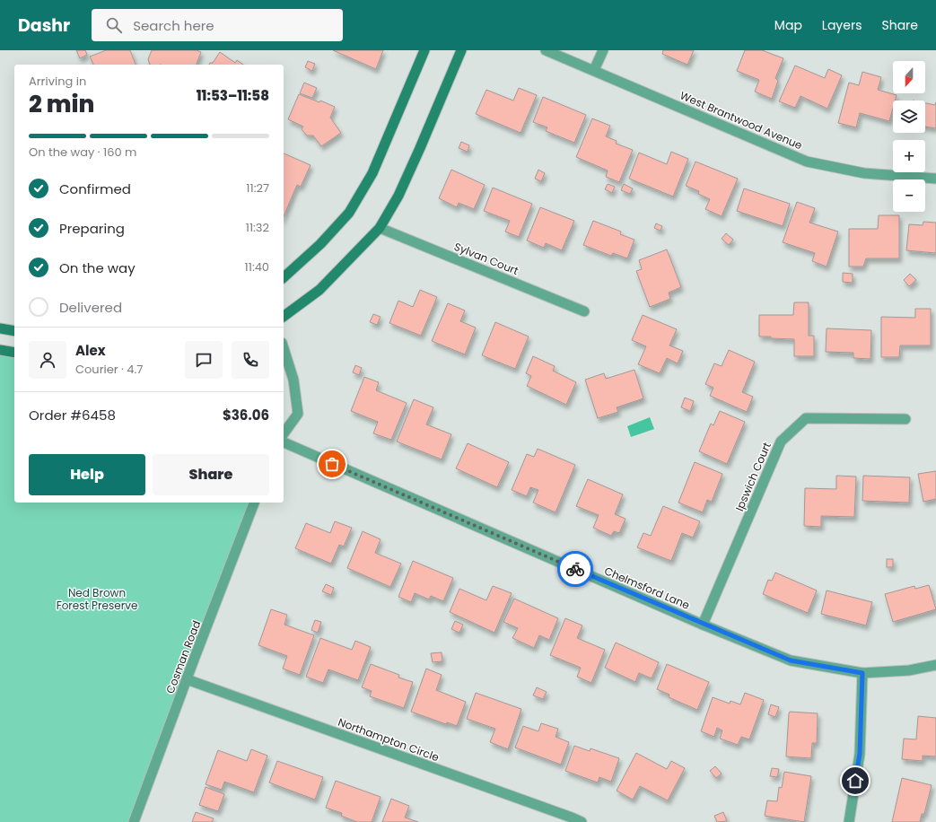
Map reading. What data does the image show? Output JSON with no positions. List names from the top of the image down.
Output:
{
  "streets": {
    "street": [
      "West Brantwood Avenue",
      "Sylvan Court",
      "Ipswich Court",
      "Chelmsford Lane",
      "Cosman Road",
      "Northampton Circle"
    ]
  },
  "crossings": [
    ["Ipswich Court", "Chelmsford Lane"],
    ["Cosman Road", "Northampton Circle"]
  ],
  "parks": ["Ned Brown Forest Preserve"],
  "north": "bottom",
  "page": {
    "header": "Dashr",
    "search": "Search here",
    "nav": ["Map", "Layers", "Share"],
    "map_buttons": ["+", "−"],
    "heading": ["2 min", "Arriving in", "11:53–11:58"],
    "panel": [
      "Alex",
      "Courier · 4.7",
      "Order #6458",
      "$36.06"
    ],
    "bar": "On the way · 160 m",
    "list": [
      ["Confirmed", "11:27"],
      ["Preparing", "11:32"],
      ["On the way", "11:40"],
      "Delivered"
    ],
    "buttons": ["Help", "Share"]
  }
}
